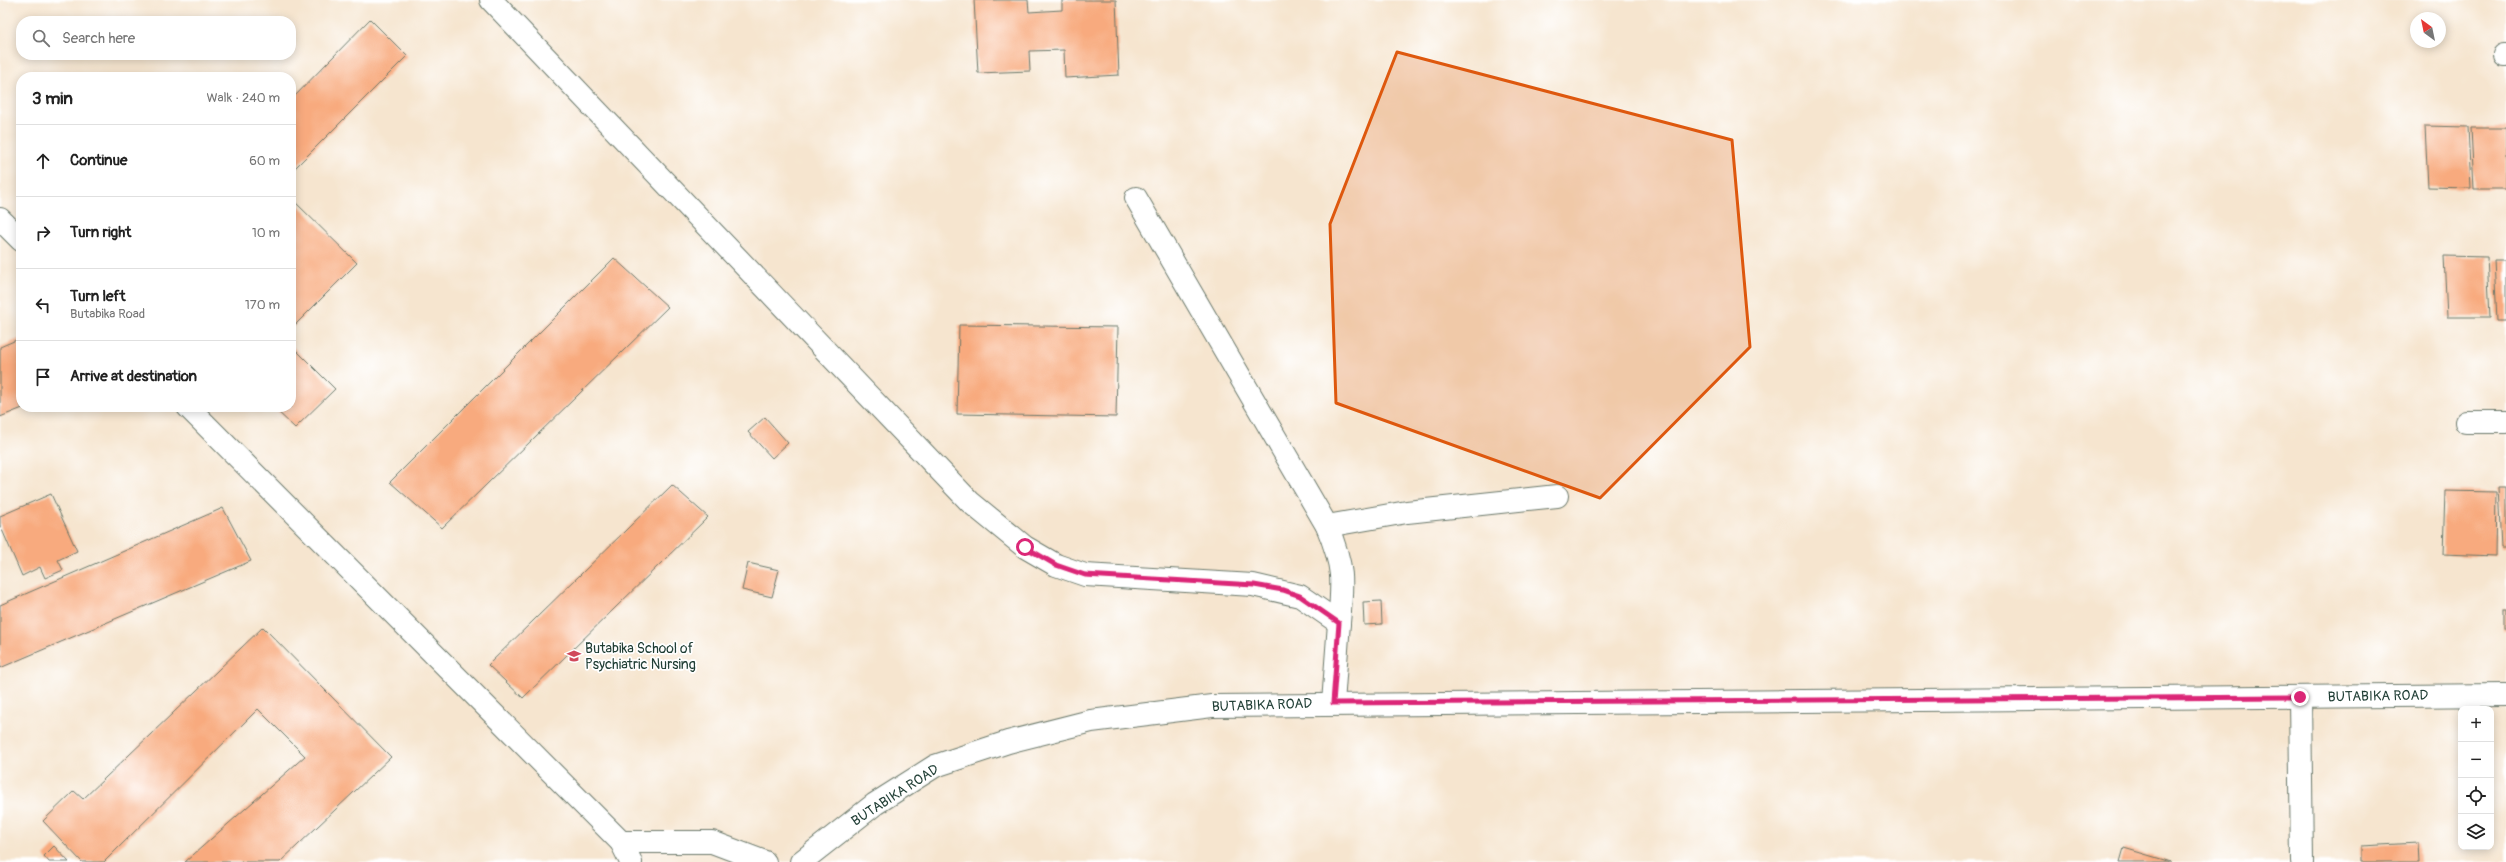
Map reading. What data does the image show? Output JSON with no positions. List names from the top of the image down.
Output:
{
  "streets": {
    "street": ["BUTABIKA ROAD"]
  },
  "places": {
    "school or university": ["Butabika School of Psychiatric Nursing"]
  },
  "north": "top left",
  "page": {
    "search": "Search here",
    "heading": ["3 min", "Walk · 240 m"],
    "list": [
      ["Continue", "60 m"],
      ["Turn right", "10 m"],
      ["Turn left", "Butabika Road", "170 m"],
      "Arrive at destination"
    ],
    "map_buttons": ["+", "−"]
  }
}
